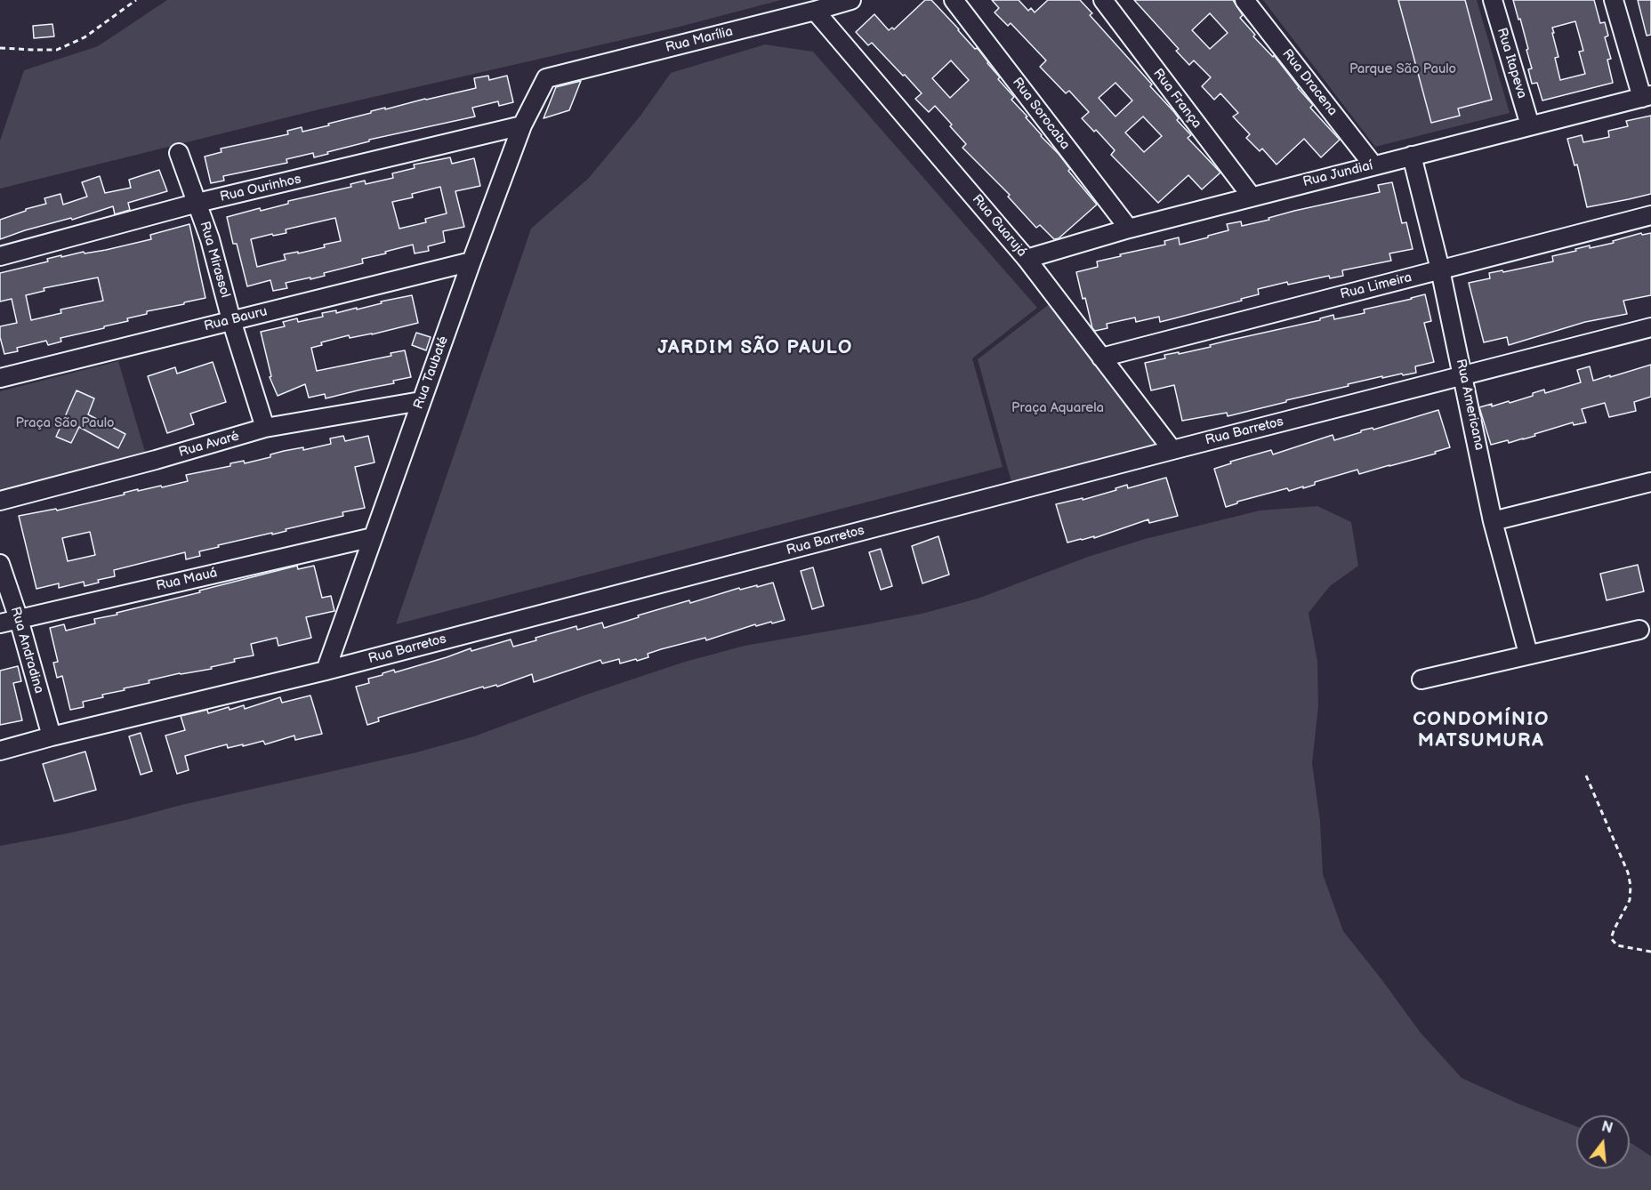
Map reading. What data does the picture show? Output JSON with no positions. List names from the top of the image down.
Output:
{
  "streets": {
    "street": [
      "Rua Marília",
      "Rua Itapeva",
      "Rua Dracena",
      "Rua França",
      "Rua Sorocaba",
      "Rua Jundiaí",
      "Rua Ourinhos",
      "Rua Guarujá",
      "Rua Mirassol",
      "Rua Limeira",
      "Rua Bauru",
      "Rua Taubaté",
      "Rua Americana",
      "Rua Barretos",
      "Rua Avaré",
      "Rua Mauá",
      "Rua Andradina"
    ]
  },
  "crossings": [
    ["Rua Marília", "Rua Guarujá"],
    ["Rua Marília", "Rua Taubaté"],
    ["Rua Itapeva", "Rua Jundiaí"],
    ["Rua Dracena", "Rua Jundiaí"],
    ["Rua França", "Rua Jundiaí"],
    ["Rua Sorocaba", "Rua Jundiaí"],
    ["Rua Jundiaí", "Rua Guarujá"],
    ["Rua Jundiaí", "Rua Americana"],
    ["Rua Ourinhos", "Rua Mirassol"],
    ["Rua Ourinhos", "Rua Taubaté"],
    ["Rua Guarujá", "Rua Limeira"],
    ["Rua Guarujá", "Rua Barretos"],
    ["Rua Mirassol", "Rua Bauru"],
    ["Rua Mirassol", "Rua Avaré"],
    ["Rua Limeira", "Rua Americana"],
    ["Rua Bauru", "Rua Taubaté"],
    ["Rua Taubaté", "Rua Barretos"],
    ["Rua Taubaté", "Rua Avaré"],
    ["Rua Taubaté", "Rua Mauá"],
    ["Rua Americana", "Rua Barretos"],
    ["Rua Barretos", "Rua Andradina"],
    ["Rua Mauá", "Rua Andradina"]
  ],
  "districts": ["JARDIM SÃO PAULO", "CONDOMÍNIO MATSUMURA"],
  "parks": ["Parque São Paulo", "Praça Aquarela", "Praça São Paulo"],
  "north": "top"
}
